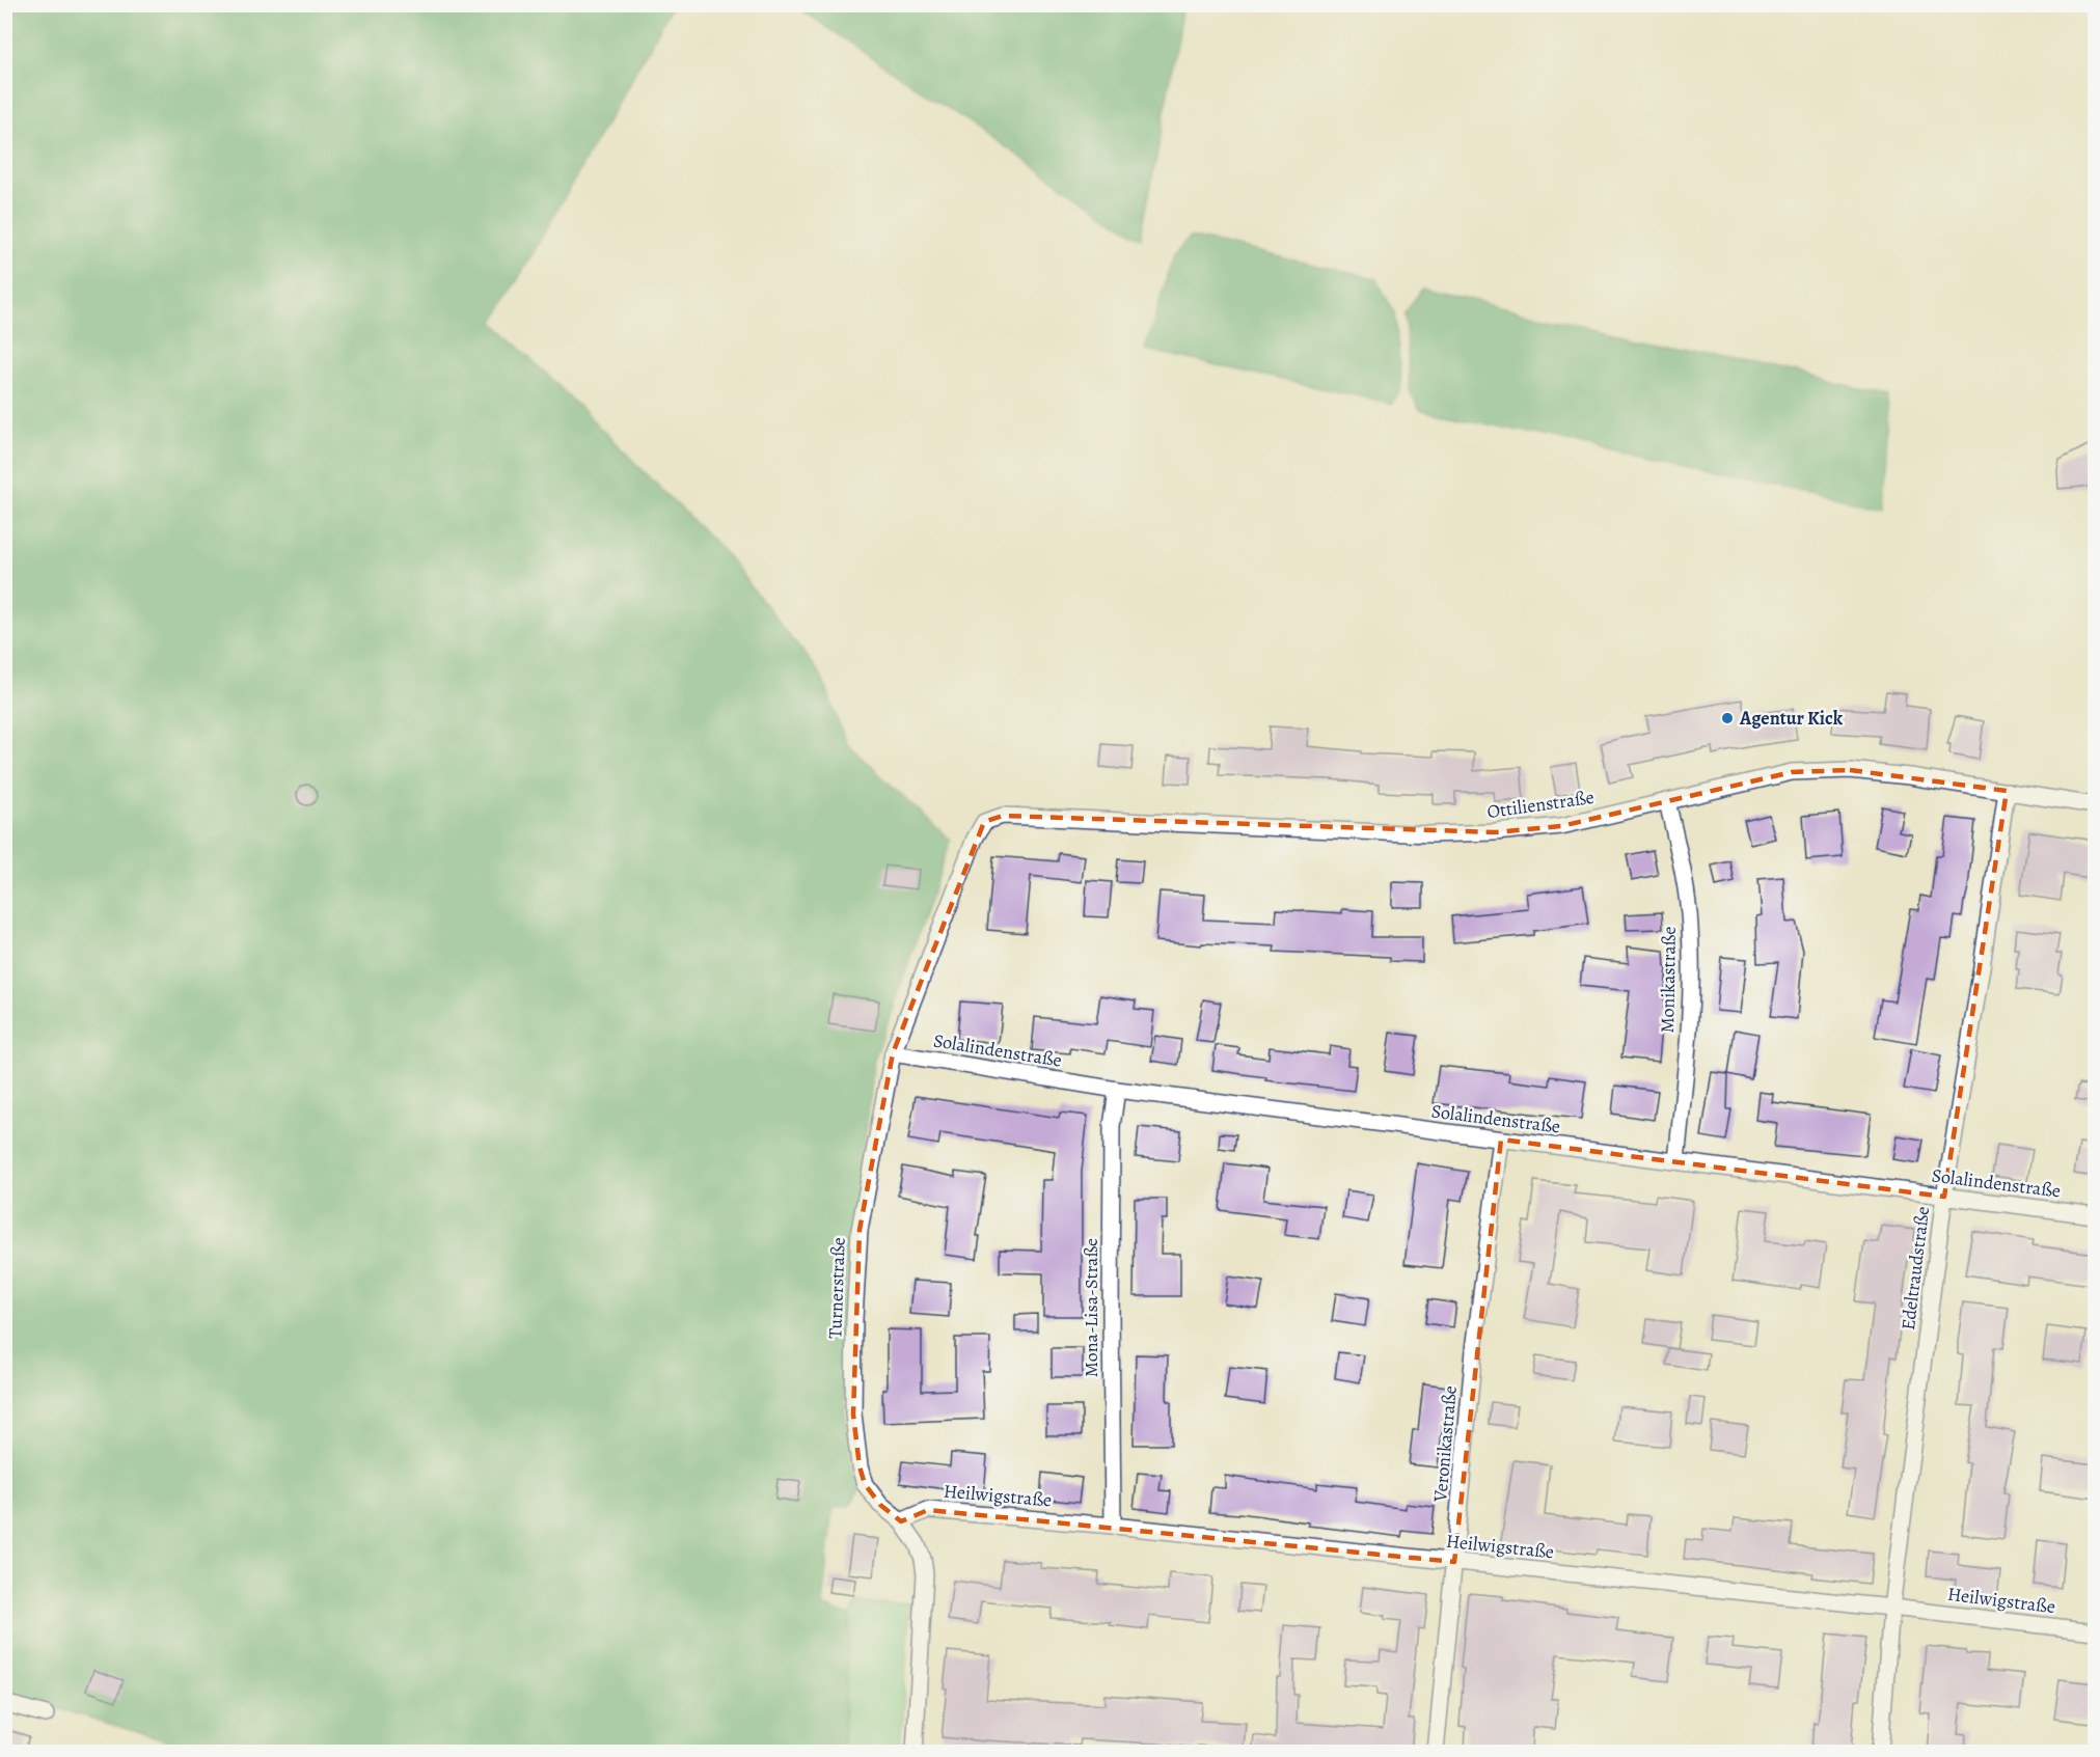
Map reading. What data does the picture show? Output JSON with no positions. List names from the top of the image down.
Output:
{
  "streets": {
    "street": [
      "Ottilienstraße",
      "Monikastraße",
      "Solalindenstraße",
      "Edeltraudstraße",
      "Turnerstraße",
      "Mona-Lisa-Straße",
      "Veronikastraße",
      "Heilwigstraße"
    ]
  },
  "crossings": [
    ["Ottilienstraße", "Monikastraße"],
    ["Ottilienstraße", "Edeltraudstraße"],
    ["Ottilienstraße", "Turnerstraße"],
    ["Monikastraße", "Solalindenstraße"],
    ["Solalindenstraße", "Edeltraudstraße"],
    ["Solalindenstraße", "Turnerstraße"],
    ["Solalindenstraße", "Mona-Lisa-Straße"],
    ["Solalindenstraße", "Veronikastraße"],
    ["Edeltraudstraße", "Heilwigstraße"],
    ["Turnerstraße", "Heilwigstraße"],
    ["Mona-Lisa-Straße", "Heilwigstraße"],
    ["Veronikastraße", "Heilwigstraße"]
  ],
  "places": ["Agentur Kick"]
}
